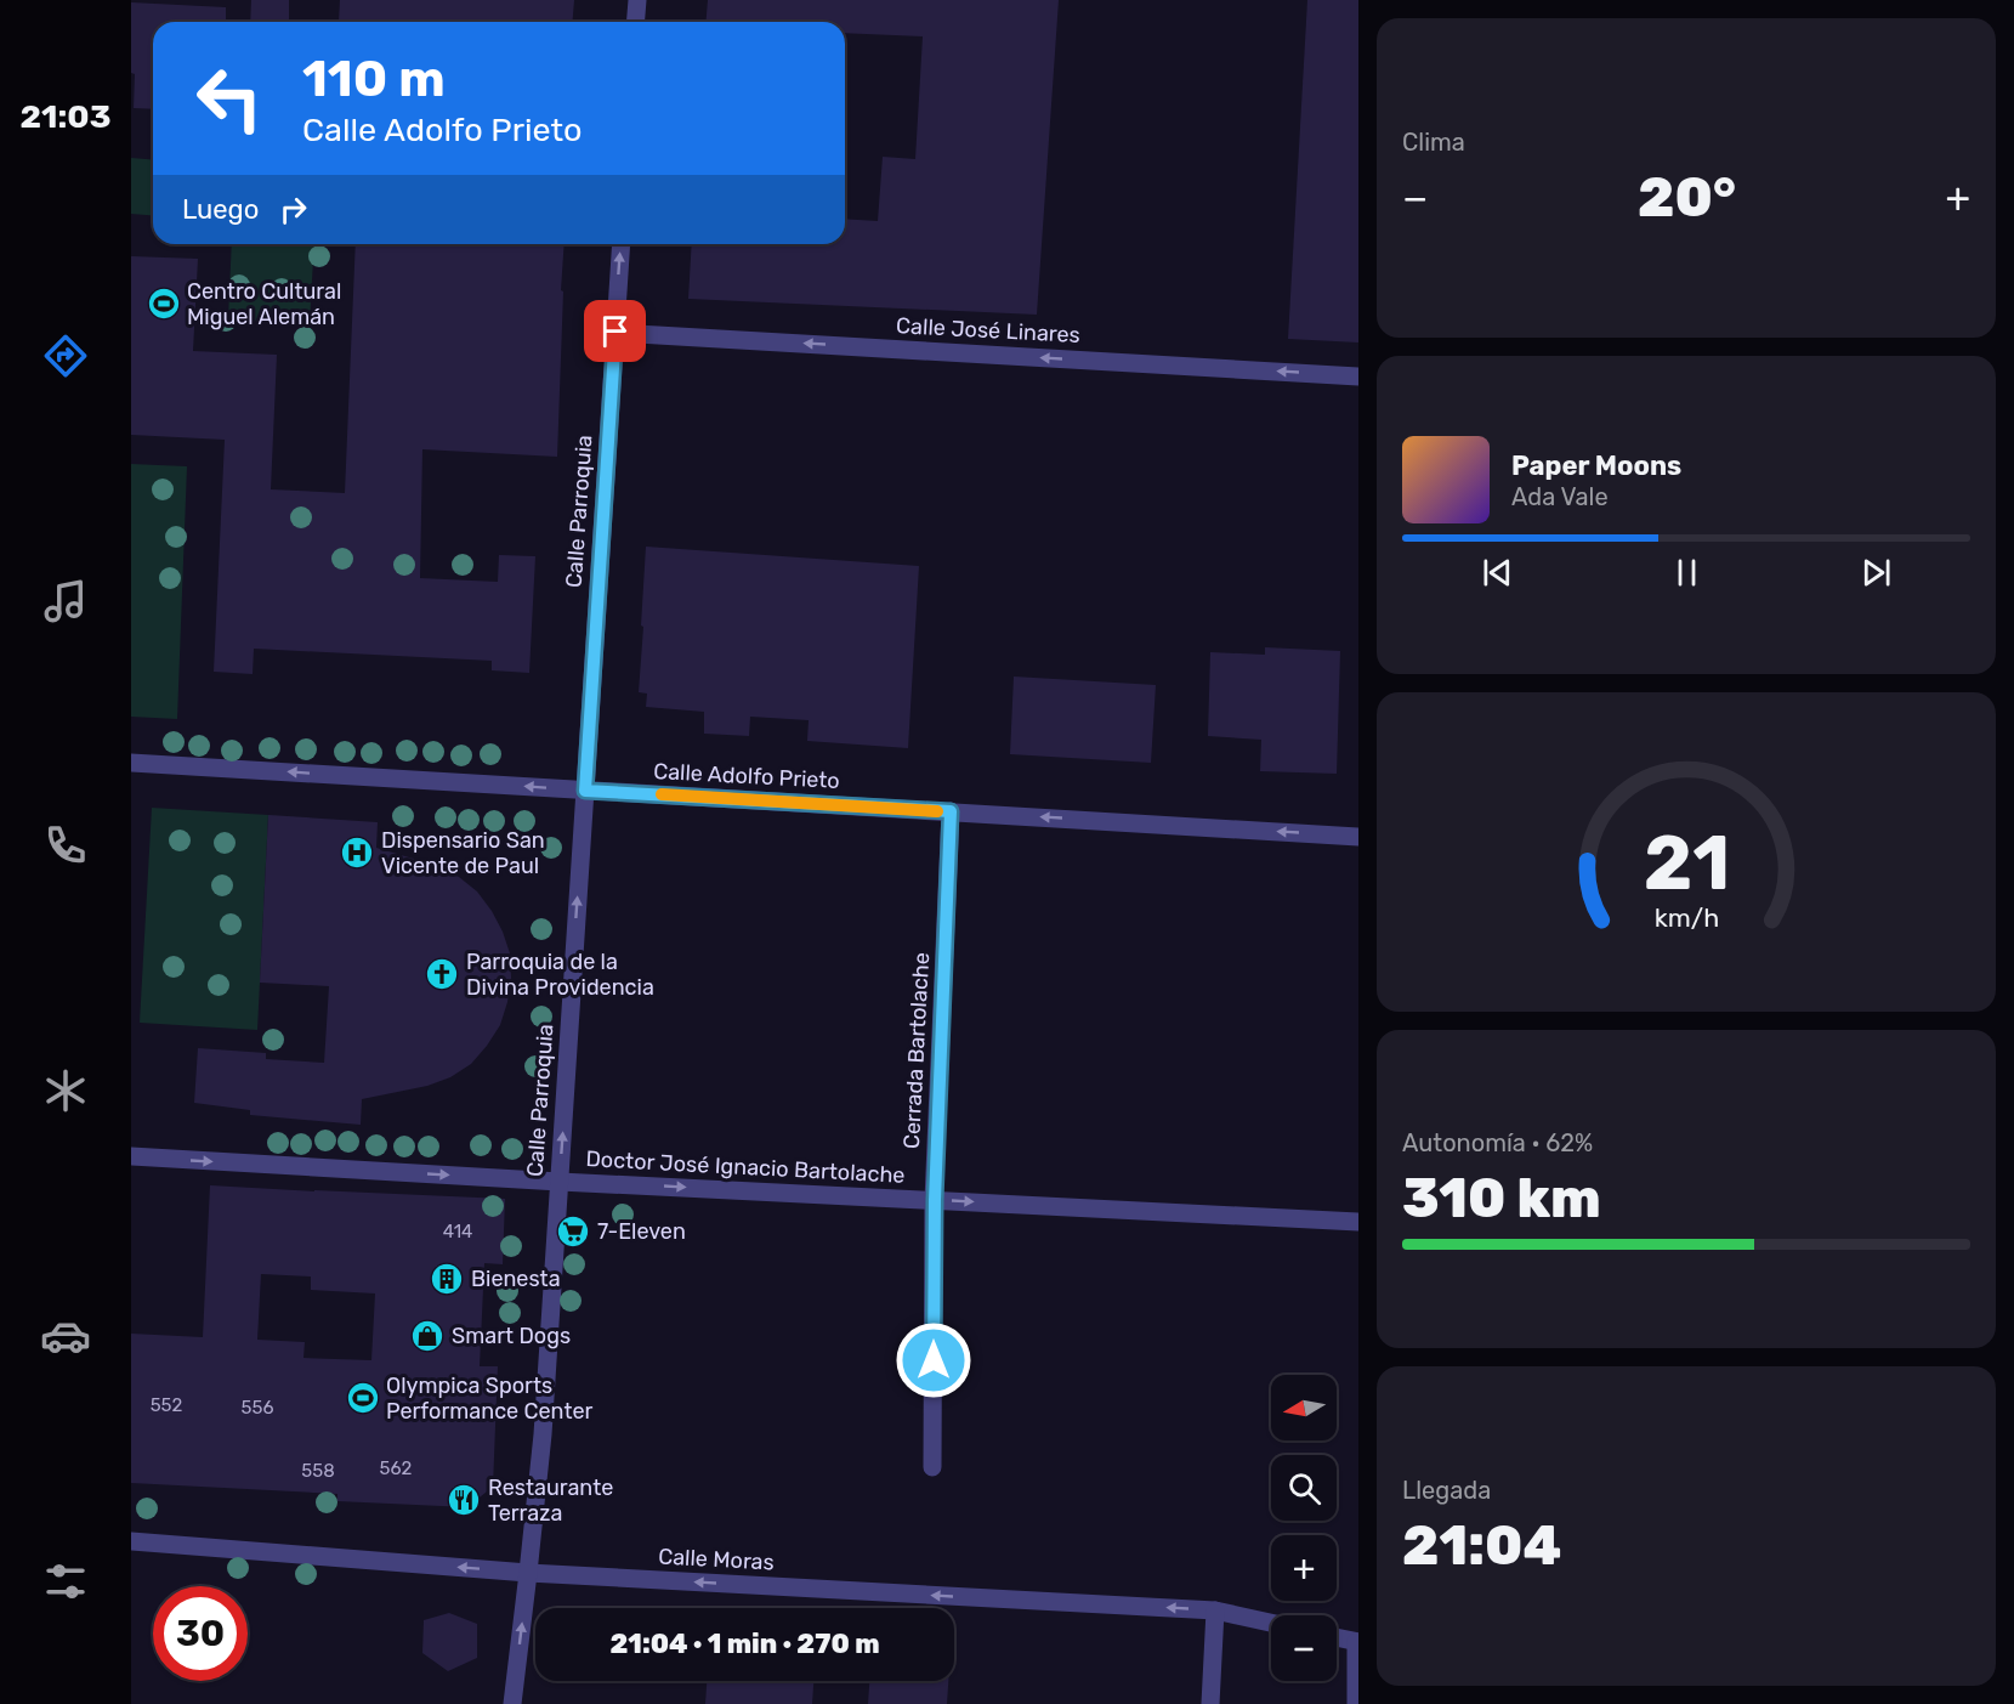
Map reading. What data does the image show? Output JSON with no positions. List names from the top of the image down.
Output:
{
  "streets": {
    "street": [
      "Calle José Linares",
      "Calle Parroquia",
      "Calle Adolfo Prieto",
      "Cerrada Bartolache",
      "Doctor José Ignacio Bartolache",
      "Calle Moras"
    ]
  },
  "crossings": [
    ["Calle José Linares", "Calle Parroquia"],
    ["Calle Parroquia", "Calle Adolfo Prieto"],
    ["Calle Parroquia", "Doctor José Ignacio Bartolache"],
    ["Calle Parroquia", "Calle Moras"],
    ["Calle Adolfo Prieto", "Cerrada Bartolache"],
    ["Cerrada Bartolache", "Doctor José Ignacio Bartolache"]
  ],
  "one_way": [
    "Calle José Linares",
    "Calle Parroquia",
    "Calle Adolfo Prieto",
    "Doctor José Ignacio Bartolache",
    "Calle Moras"
  ],
  "places": {
    "sports": ["Centro Cultural Miguel Alemán", "Olympica Sports Performance Center"],
    "hospital": ["Dispensario San Vicente de Paul"],
    "church": ["Parroquia de la Divina Providencia"],
    "supermarket": ["7-Eleven"],
    "building": ["Bienesta"],
    "shop": ["Smart Dogs"],
    "restaurant": ["Restaurante Terraza"]
  },
  "house_numbers": [
    "414",
    "552",
    "556",
    "562",
    "558"
  ],
  "north": "left",
  "page": {
    "tabs": "21:03",
    "tile": [
      "Clima",
      ["Autonomía · 62%", "310 km"],
      ["Llegada", "21:04"]
    ],
    "turn": ["110 m", "Calle Adolfo Prieto"],
    "heat": ["−", "20°", "+"],
    "then": "Luego",
    "song": ["Paper Moons", "Ada Vale"],
    "map_buttons": ["+", "−"],
    "limit": "30",
    "trip": "21:04 · 1 min · 270 m",
    "gauge": ["21", "km/h"]
  }
}
